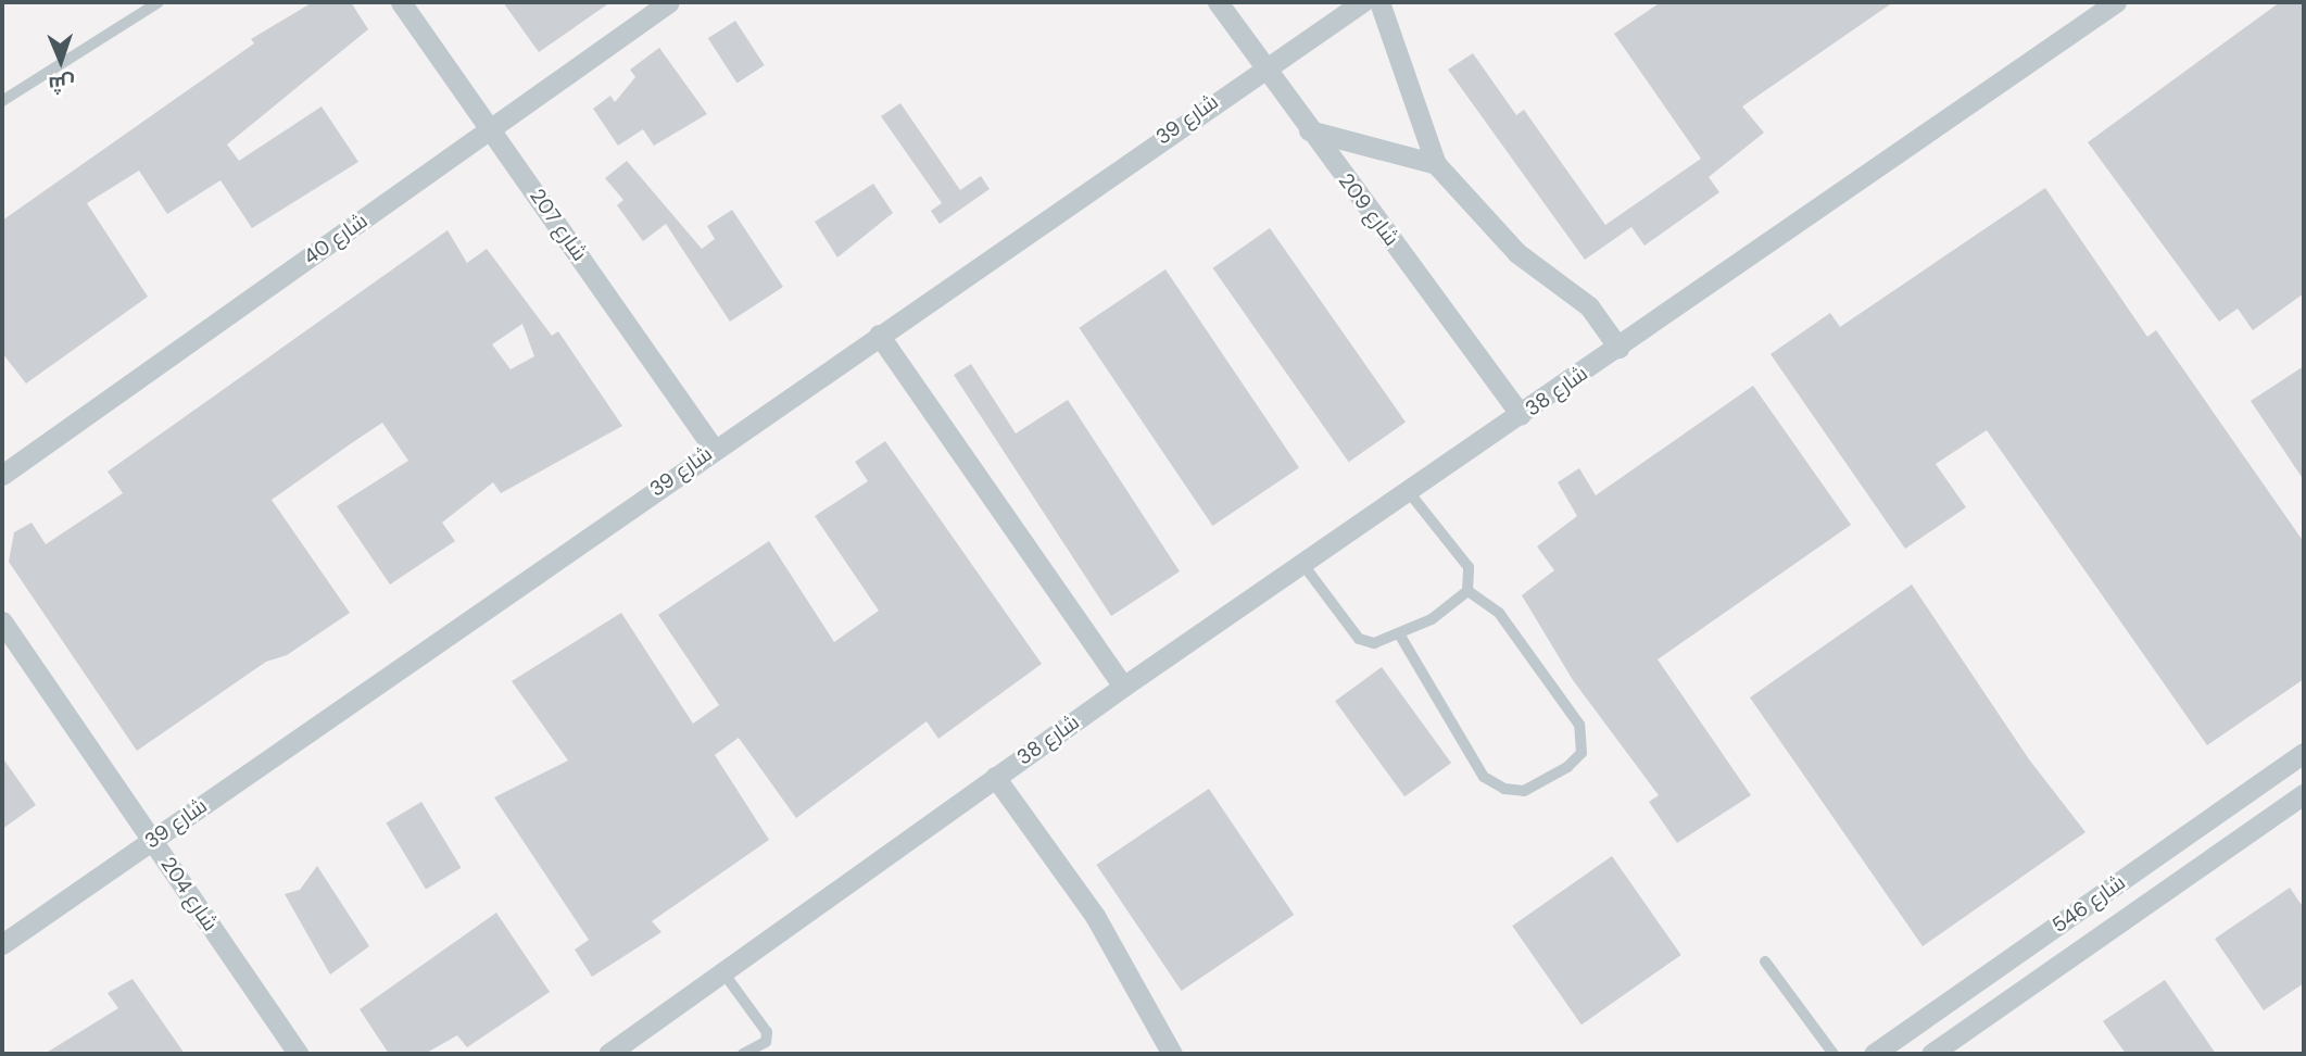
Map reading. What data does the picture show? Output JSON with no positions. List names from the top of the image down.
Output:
{
  "streets": {
    "street": [
      "شارع 39",
      "شارع 209",
      "شارع 207",
      "شارع 40",
      "شارع 38",
      "شارع 204",
      "شارع 546"
    ]
  },
  "crossings": [
    ["شارع 39", "شارع 209"],
    ["شارع 39", "شارع 207"],
    ["شارع 39", "شارع 204"],
    ["شارع 209", "شارع 38"],
    ["شارع 207", "شارع 40"]
  ],
  "north": "bottom"
}
